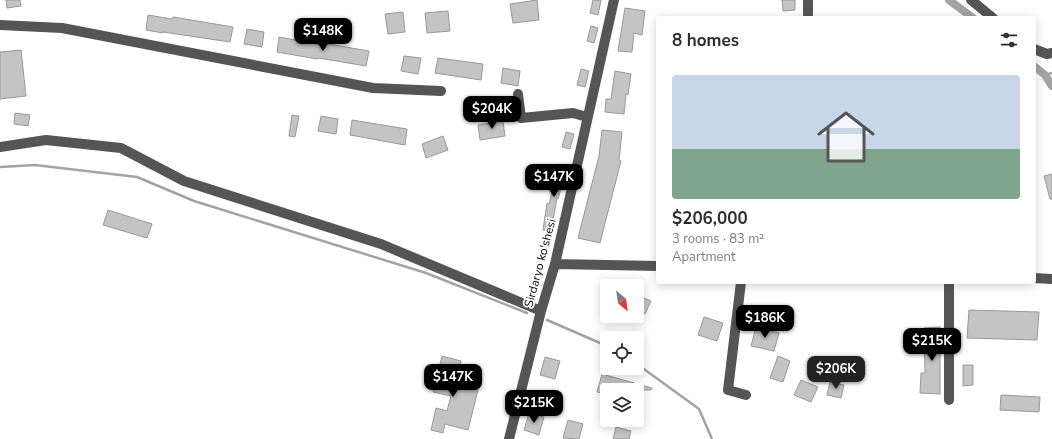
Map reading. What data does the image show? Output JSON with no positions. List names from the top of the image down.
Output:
{
  "streets": {
    "street": ["Sirdaryo ko'shesi"]
  },
  "north": "bottom right",
  "page": {
    "heading": "8 homes",
    "price": [
      "$148K",
      "$204K",
      "$147K",
      "$186K",
      "$215K",
      "$206K",
      "$147K",
      "$215K"
    ],
    "list": [
      {
        "name": "$206,000",
        "note": "3 rooms · 83 m² · Apartment"
      }
    ]
  }
}
